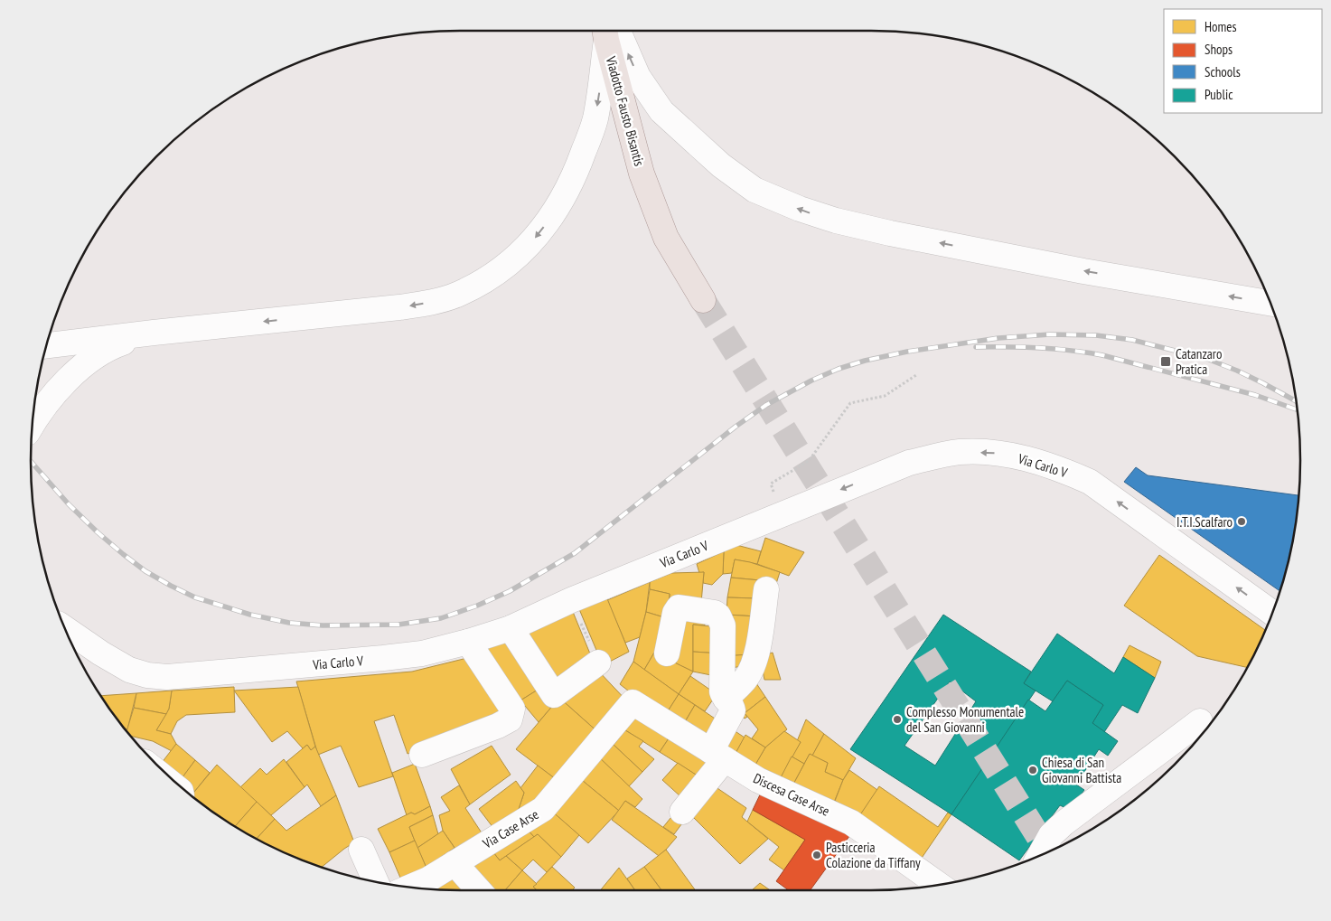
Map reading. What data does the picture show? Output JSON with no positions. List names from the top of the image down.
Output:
{
  "streets": {
    "main road": ["Viadotto Fausto Bisantis"],
    "street": ["Via Carlo V", "Discesa Case Arse", "Via Case Arse"]
  },
  "crossings": [
    ["Discesa Case Arse", "Via Case Arse"]
  ],
  "one_way": ["Via Carlo V"],
  "places": {
    "transit": ["Catanzaro Pratica"],
    "other": [
      "I.T.I.Scalfaro",
      "Complesso Monumentale del San Giovanni",
      "Chiesa di San Giovanni Battista",
      "Pasticceria Colazione da Tiffany"
    ]
  },
  "legend": [
    "Homes",
    "Shops",
    "Schools",
    "Public"
  ]
}
